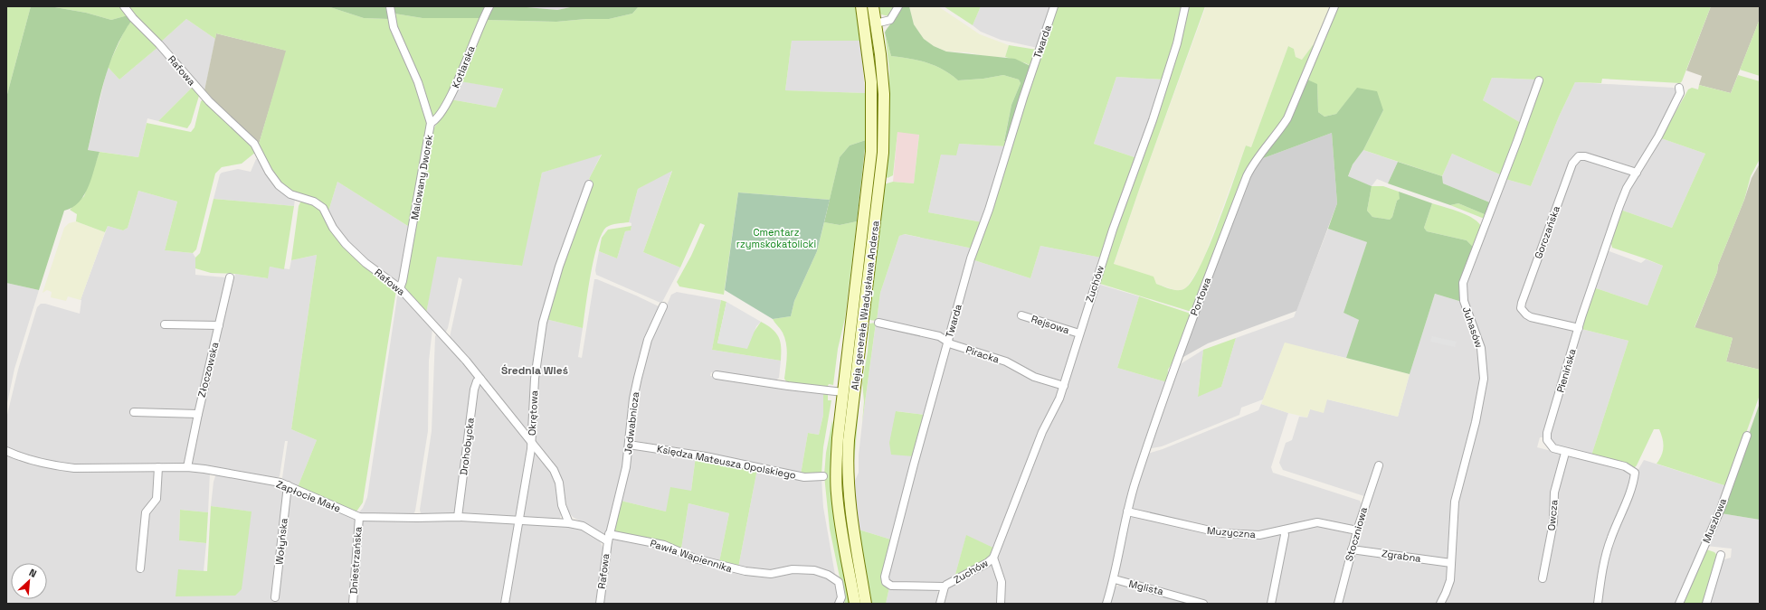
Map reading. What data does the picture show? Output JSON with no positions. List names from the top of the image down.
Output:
{
  "streets": {
    "main road": ["Aleja generała Władysława Andersa"],
    "street": [
      "Twarda",
      "Kotlarska",
      "Rafowa",
      "Malowany Dworek",
      "Gorczańska",
      "Zuchów",
      "Portowa",
      "Rejsowa",
      "Juhasów",
      "Piracka",
      "Złoczowska",
      "Pienińska",
      "Okrętowa",
      "Jedwabnicza",
      "Drohobycka",
      "Księdza Mateusza Opolskiego",
      "Zapłocie Małe",
      "Owcza",
      "Muszlowa",
      "Muzyczna",
      "Stoczniowa",
      "Wołyńska",
      "Pawła Wapiennika",
      "Zgrabna",
      "Dniestrzańska",
      "Mglista"
    ]
  },
  "crossings": [
    ["Twarda", "Zuchów"],
    ["Twarda", "Piracka"],
    ["Kotlarska", "Malowany Dworek"],
    ["Rafowa", "Malowany Dworek"],
    ["Rafowa", "Okrętowa"],
    ["Rafowa", "Jedwabnicza"],
    ["Rafowa", "Drohobycka"],
    ["Rafowa", "Zapłocie Małe"],
    ["Rafowa", "Pawła Wapiennika"],
    ["Gorczańska", "Pienińska"],
    ["Zuchów", "Rejsowa"],
    ["Zuchów", "Piracka"],
    ["Portowa", "Muzyczna"],
    ["Portowa", "Mglista"],
    ["Juhasów", "Zgrabna"],
    ["Złoczowska", "Zapłocie Małe"],
    ["Pienińska", "Owcza"],
    ["Okrętowa", "Zapłocie Małe"],
    ["Jedwabnicza", "Księdza Mateusza Opolskiego"],
    ["Jedwabnicza", "Pawła Wapiennika"],
    ["Drohobycka", "Zapłocie Małe"],
    ["Zapłocie Małe", "Wołyńska"],
    ["Zapłocie Małe", "Dniestrzańska"],
    ["Muzyczna", "Stoczniowa"],
    ["Stoczniowa", "Zgrabna"]
  ],
  "districts": ["Średnia Wieś"],
  "parks": ["Cmentarz rzymskokatolicki"],
  "north": "top right"
}
